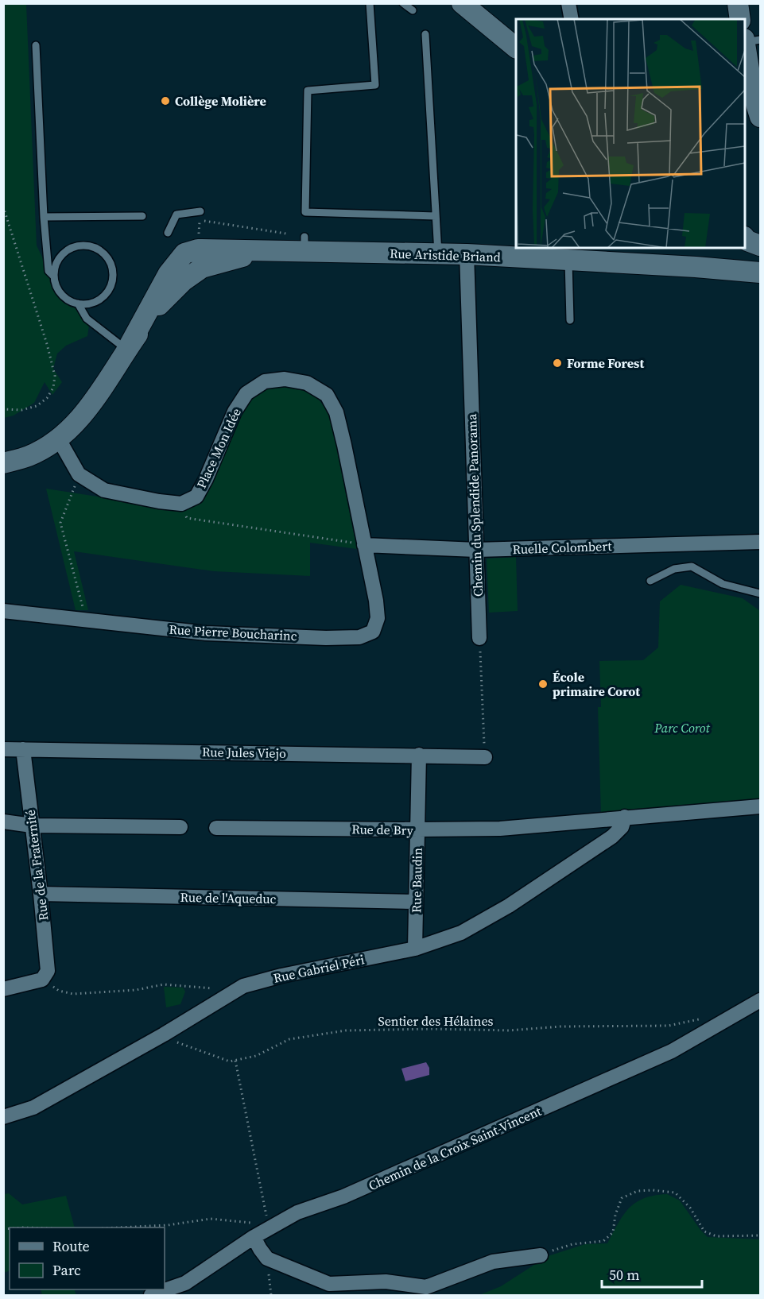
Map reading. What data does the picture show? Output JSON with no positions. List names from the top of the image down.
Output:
{
  "streets": {
    "street": [
      "Rue Aristide Briand",
      "Place Mon Idée",
      "Chemin du Splendide Panorama",
      "Ruelle Colombert",
      "Rue Pierre Boucharinc",
      "Rue Jules Viejo",
      "Rue de Bry",
      "Rue de la Fraternité",
      "Rue Baudin",
      "Rue de l'Aqueduc",
      "Rue Gabriel Péri",
      "Chemin de la Croix Saint-Vincent"
    ],
    "path": ["Sentier des Hélaines"]
  },
  "crossings": [
    ["Rue Aristide Briand", "Chemin du Splendide Panorama"],
    ["Place Mon Idée", "Ruelle Colombert"],
    ["Place Mon Idée", "Rue Pierre Boucharinc"],
    ["Chemin du Splendide Panorama", "Ruelle Colombert"],
    ["Ruelle Colombert", "Rue Pierre Boucharinc"],
    ["Rue Jules Viejo", "Rue de la Fraternité"],
    ["Rue Jules Viejo", "Rue Baudin"],
    ["Rue de Bry", "Rue Baudin"],
    ["Rue de Bry", "Rue Gabriel Péri"],
    ["Rue de la Fraternité", "Rue de l'Aqueduc"],
    ["Rue Baudin", "Rue de l'Aqueduc"],
    ["Rue Baudin", "Rue Gabriel Péri"],
    ["Rue Gabriel Péri", "Sentier des Hélaines"],
    ["Sentier des Hélaines", "Chemin de la Croix Saint-Vincent"]
  ],
  "parks": ["Parc Corot"],
  "places": ["Collège Molière", "Forme Forest", "École primaire Corot"],
  "legend": ["Route", "Parc"],
  "scale_bar": "50 m"
}
